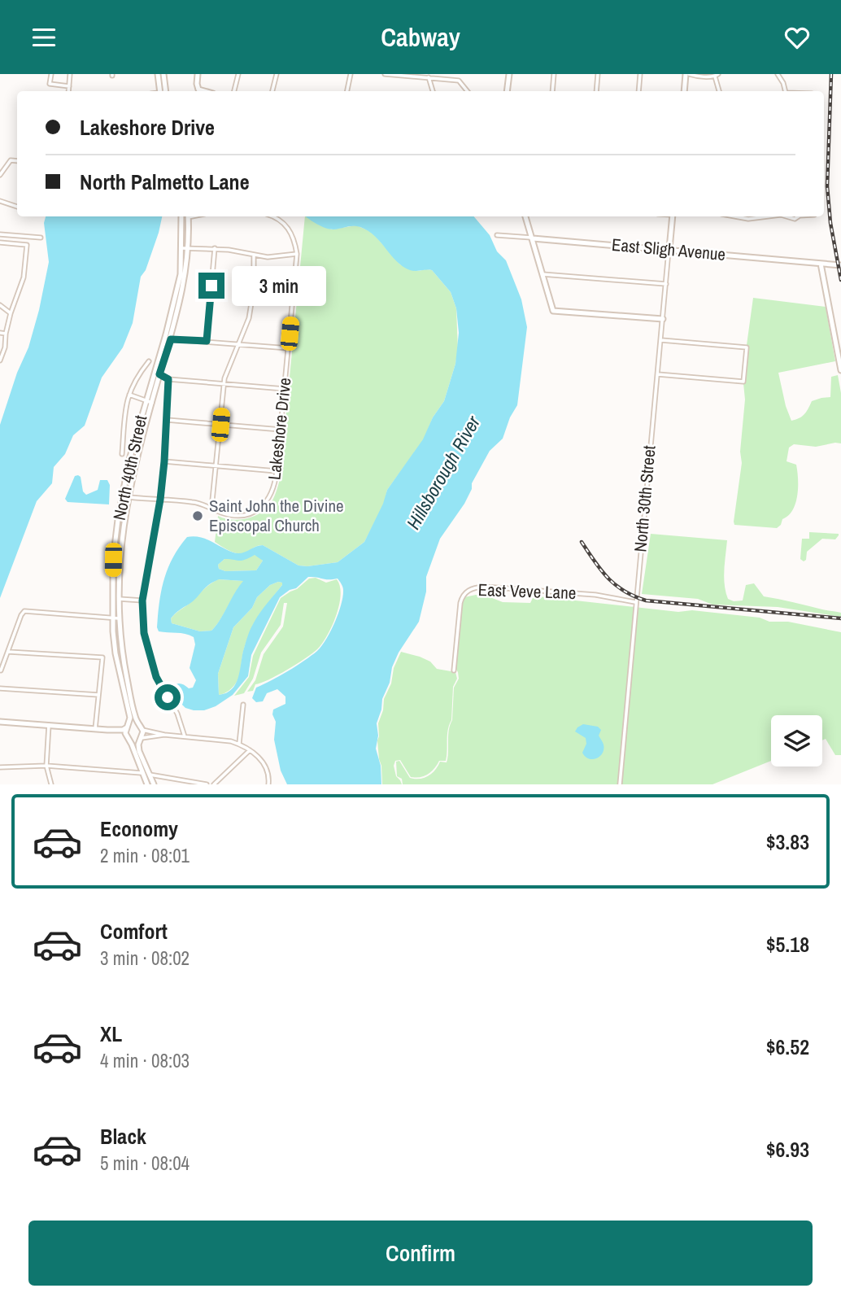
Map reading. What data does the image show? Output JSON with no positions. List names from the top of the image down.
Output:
{
  "streets": {
    "main road": ["East Sligh Avenue", "North 40th Street", "North 30th Street"],
    "street": ["Lakeshore Drive", "East Veve Lane"]
  },
  "crossings": [
    ["East Sligh Avenue", "North 30th Street"],
    ["Lakeshore Drive", "North 40th Street"],
    ["North 30th Street", "East Veve Lane"]
  ],
  "water": ["Hillsborough River"],
  "places": ["Saint John the Divine Episcopal Church"],
  "page": {
    "header": "Cabway",
    "banner": ["Lakeshore Drive", "North Palmetto Lane"],
    "bubble": "3 min",
    "list": [
      {
        "name": "Economy",
        "note": "2 min · 08:01",
        "value": "$3.83"
      },
      {
        "name": "Comfort",
        "note": "3 min · 08:02",
        "value": "$5.18"
      },
      {
        "name": "XL",
        "note": "4 min · 08:03",
        "value": "$6.52"
      },
      {
        "name": "Black",
        "note": "5 min · 08:04",
        "value": "$6.93"
      }
    ],
    "buttons": "Confirm"
  }
}
